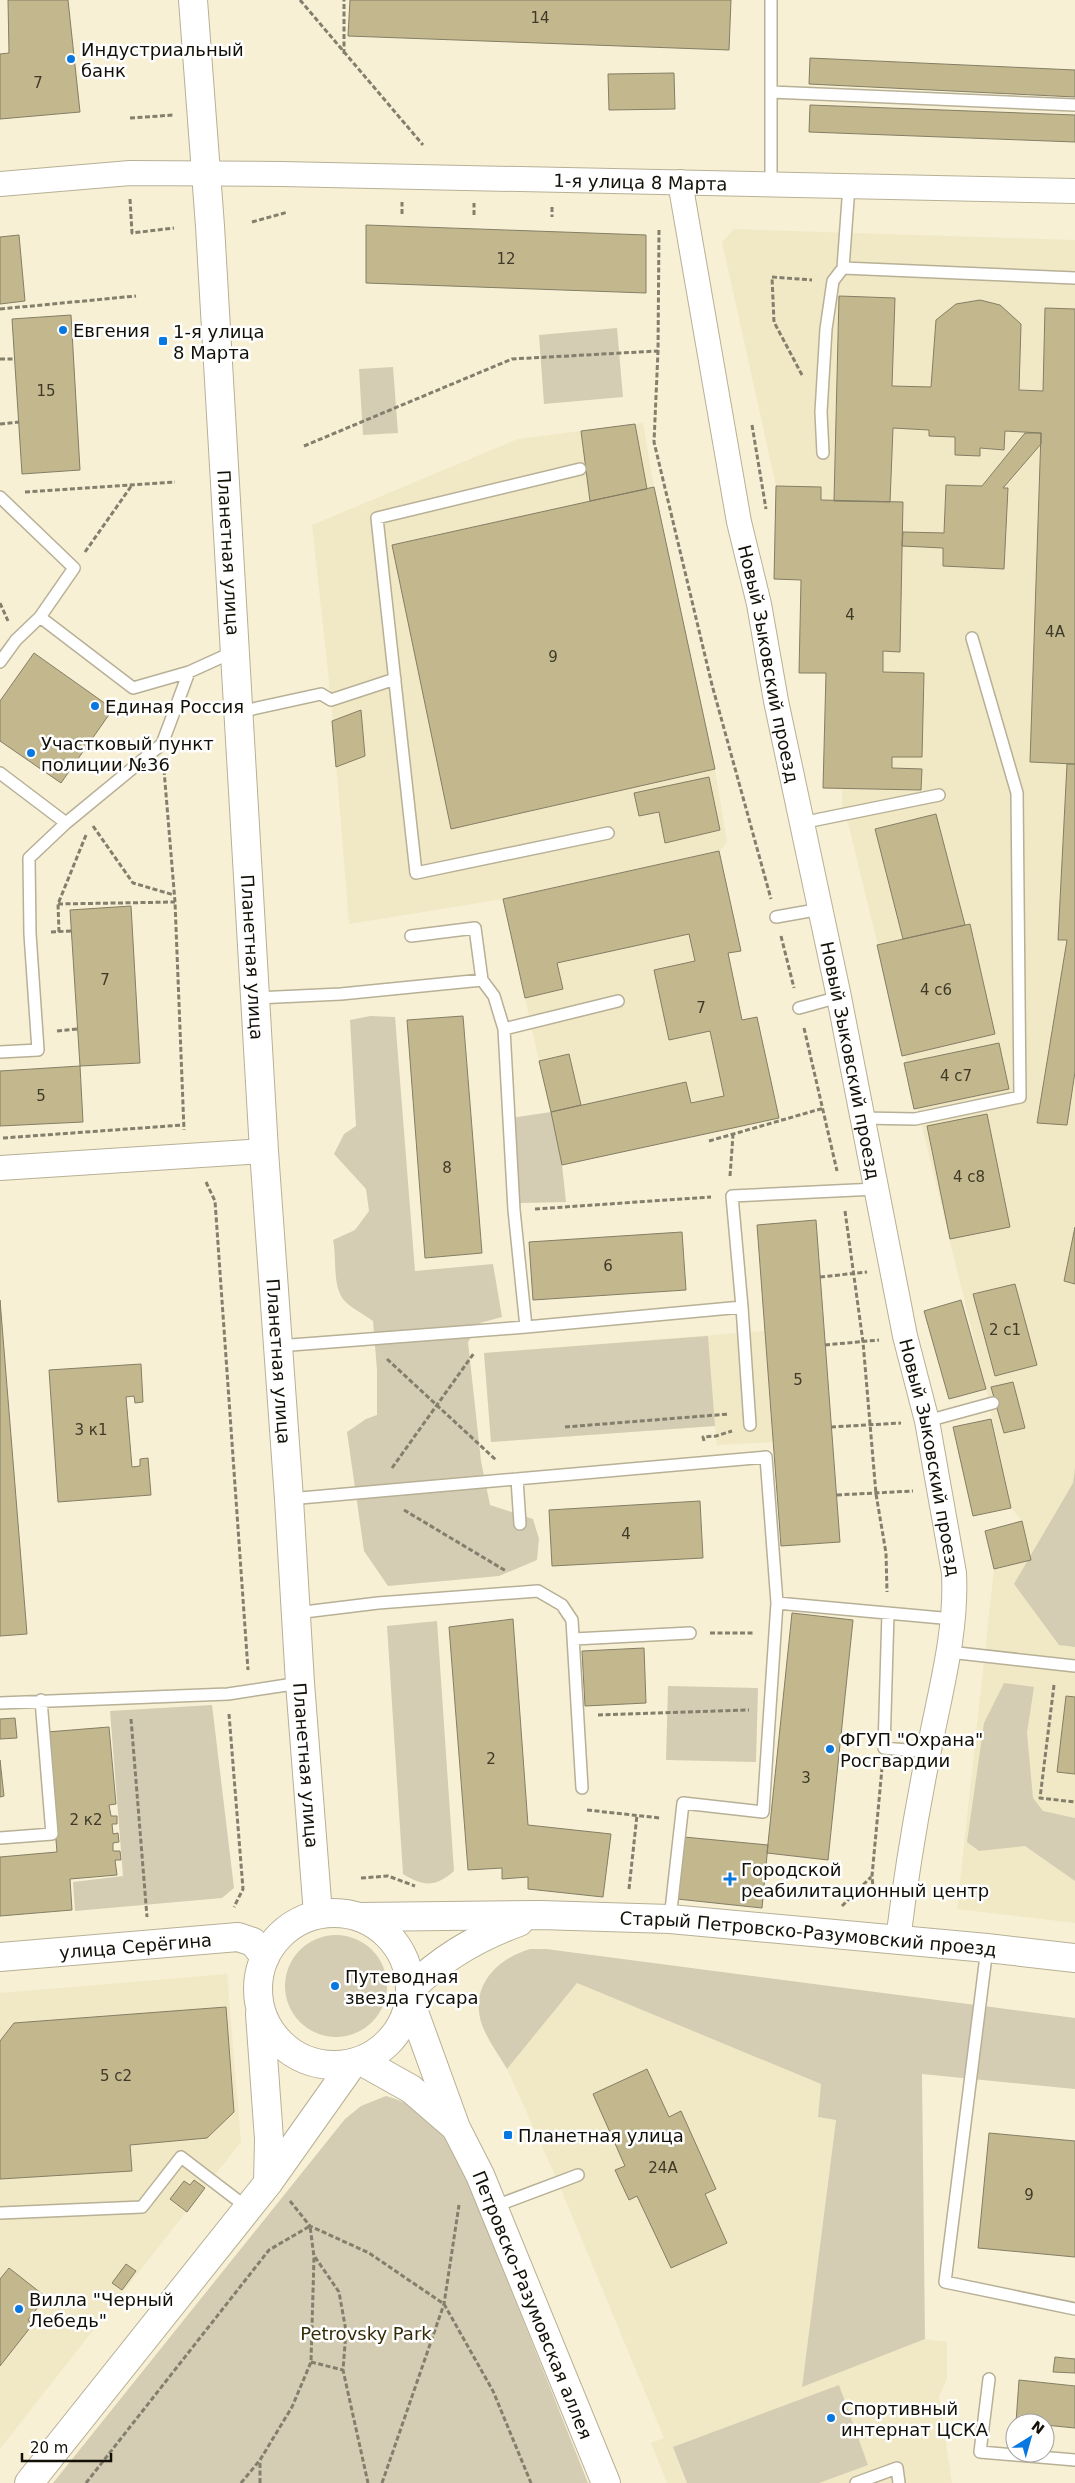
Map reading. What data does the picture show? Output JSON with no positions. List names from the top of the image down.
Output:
{
  "streets": {
    "street": [
      "1-я улица 8 Марта",
      "Планетная улица",
      "Новый Зыковский проезд",
      "Старый Петровско-Разумовский проезд",
      "улица Серёгина",
      "Петровско-Разумовская аллея"
    ]
  },
  "crossings": [
    ["1-я улица 8 Марта", "Планетная улица"],
    ["1-я улица 8 Марта", "Новый Зыковский проезд"],
    ["Планетная улица", "Старый Петровско-Разумовский проезд"],
    ["Планетная улица", "улица Серёгина"],
    ["Планетная улица", "Петровско-Разумовская аллея"],
    ["Новый Зыковский проезд", "Старый Петровско-Разумовский проезд"],
    ["Старый Петровско-Разумовский проезд", "улица Серёгина"],
    ["Старый Петровско-Разумовский проезд", "Петровско-Разумовская аллея"],
    ["улица Серёгина", "Петровско-Разумовская аллея"]
  ],
  "parks": ["Petrovsky Park"],
  "places": {
    "other": [
      "Индустриальный банк",
      "Евгения",
      "Единая Россия",
      "Участковый пункт полиции №36",
      "ФГУП \"Охрана\" Росгвардии",
      "Путеводная звезда гусара",
      "Вилла \"Черный Лебедь\"",
      "Спортивный интернат ЦСКА"
    ],
    "transit": ["1-я улица 8 Марта", "Планетная улица"],
    "health": ["Городской реабилитационный центр"]
  },
  "house_numbers": [
    "14",
    "7",
    "12",
    "15",
    "4",
    "4А",
    "9",
    "7",
    "4 с6",
    "7",
    "4 с7",
    "5",
    "8",
    "4 с8",
    "6",
    "2 с1",
    "5",
    "3 к1",
    "4",
    "2",
    "3",
    "2 к2",
    "5 с2",
    "24А",
    "9"
  ],
  "scale_bar": "20 m",
  "north": "top right"
}
